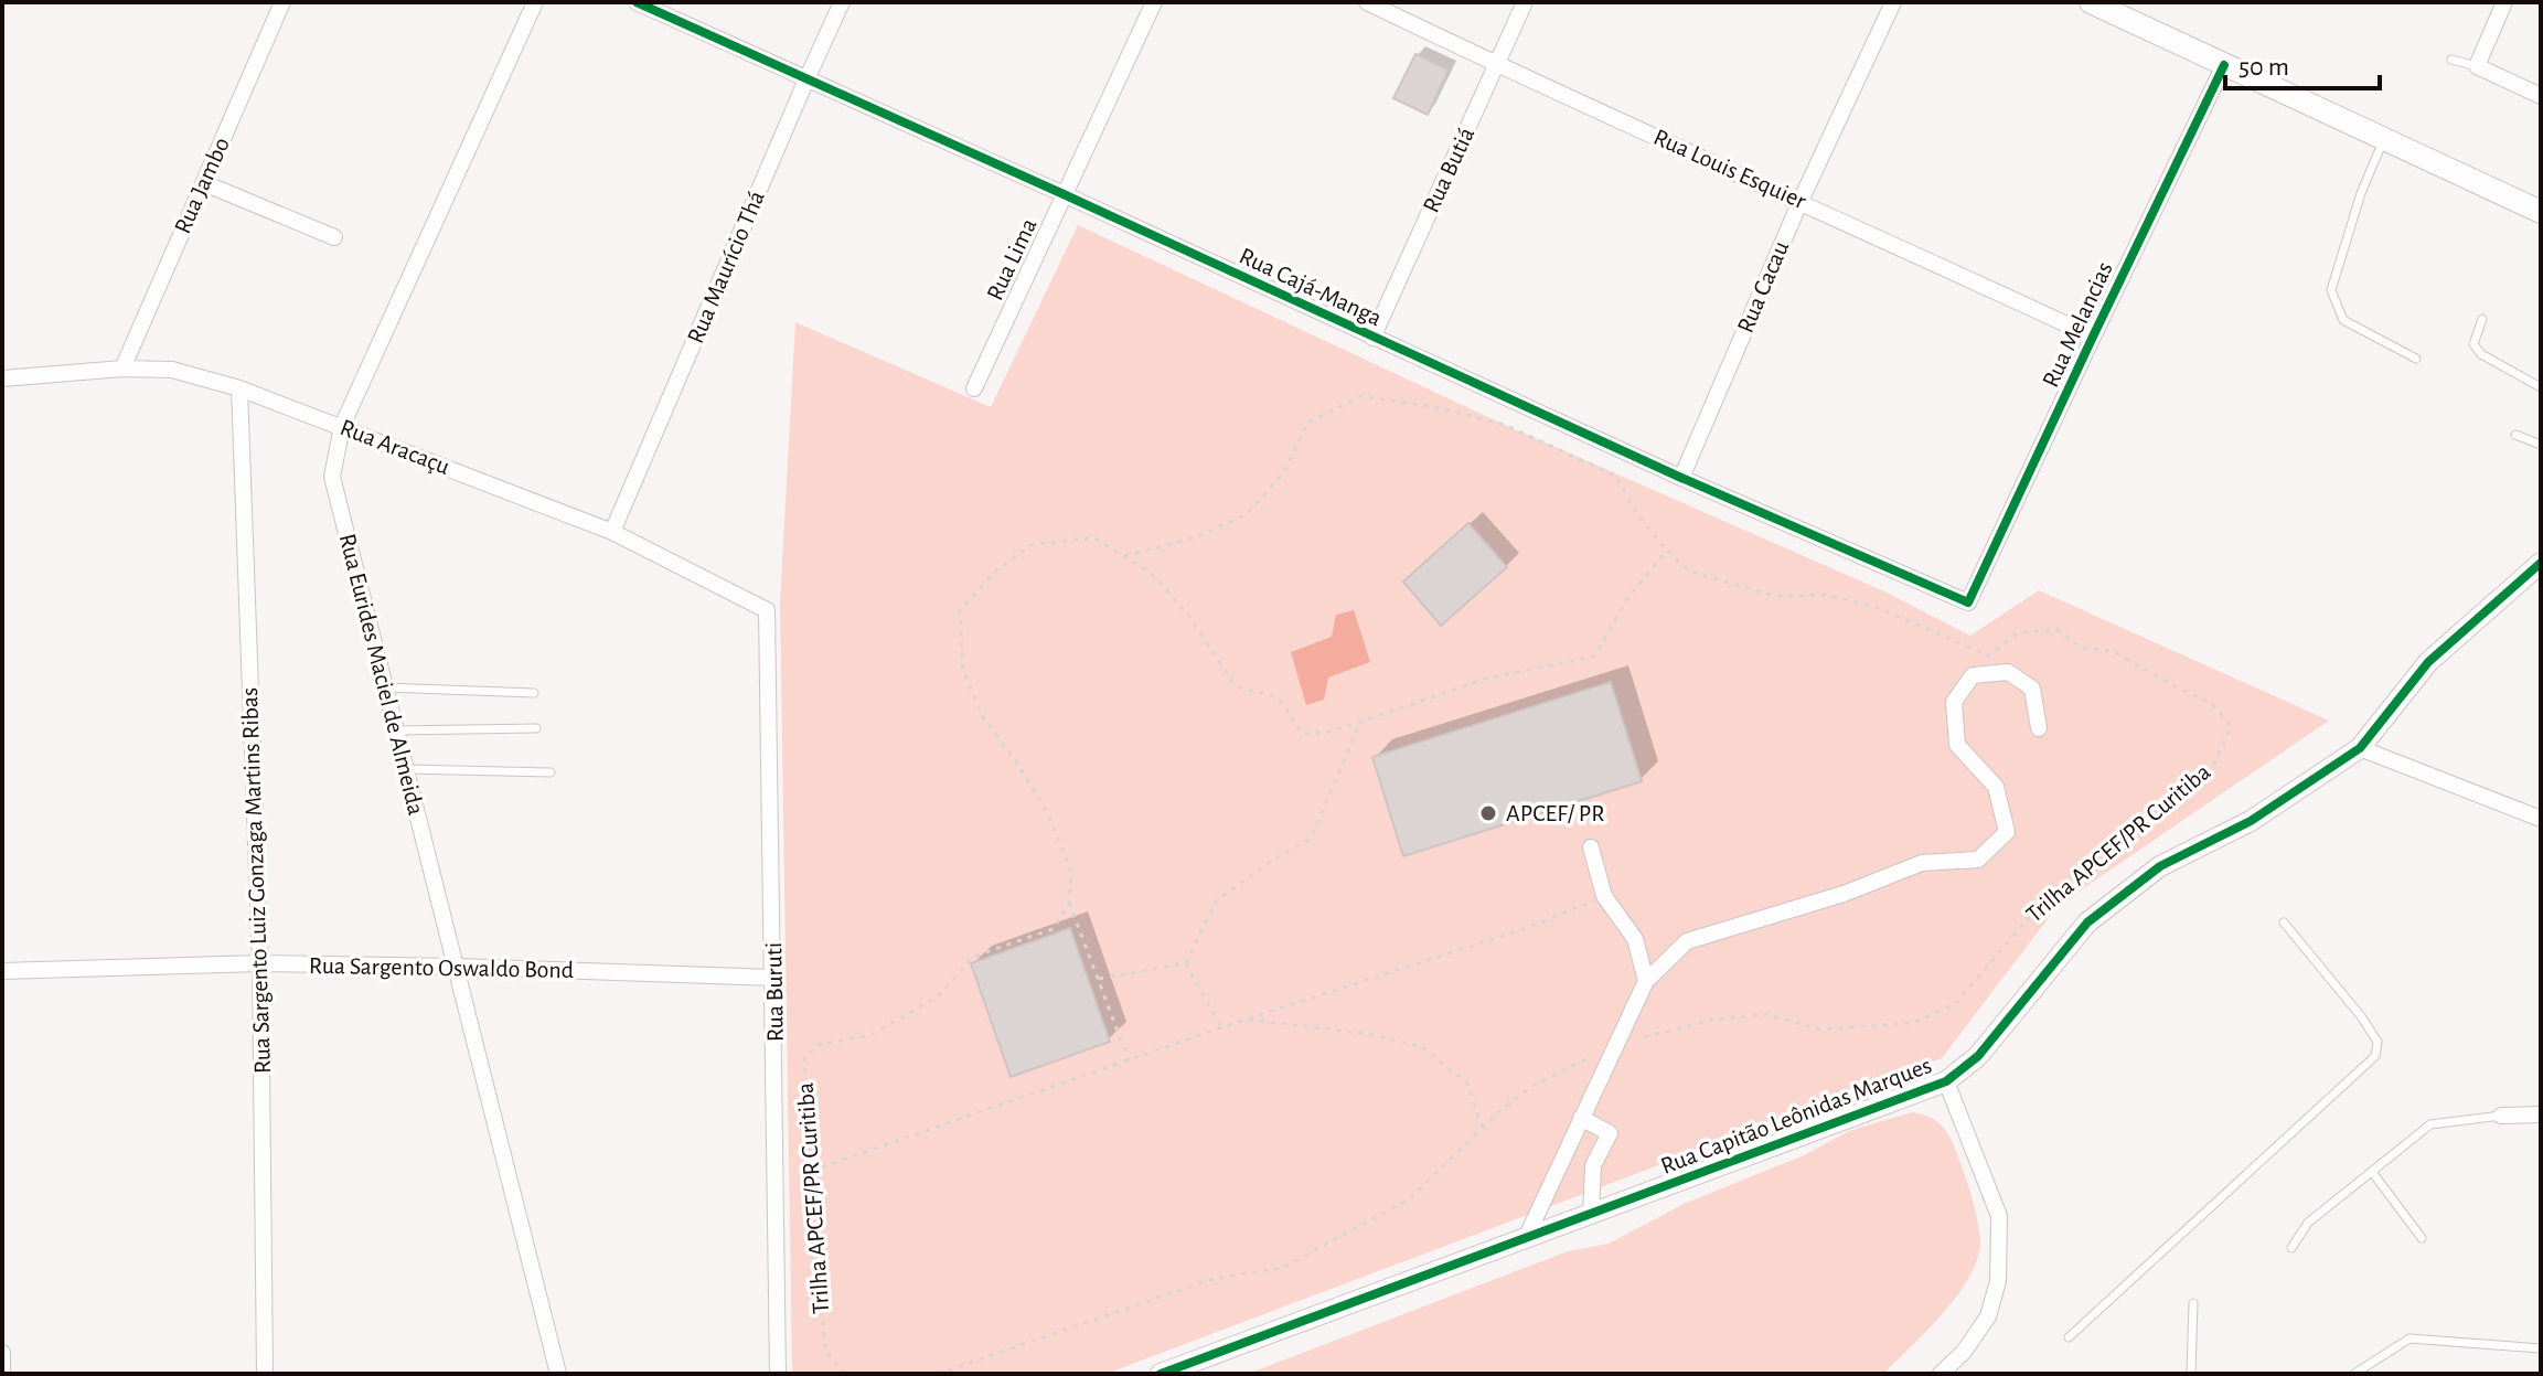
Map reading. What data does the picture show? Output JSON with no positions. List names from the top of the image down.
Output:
{
  "streets": {
    "street": [
      "Rua Louis Esquier",
      "Rua Butiá",
      "Rua Jambo",
      "Rua Lima",
      "Rua Maurício Thá",
      "Rua Cajá-Manga",
      "Rua Cacau",
      "Rua Melancias",
      "Rua Aracaçu",
      "Rua Eurides Maciel de Almeida",
      "Rua Sargento Luiz Gonzaga Martins Ribas",
      "Rua Sargento Oswaldo Bond",
      "Rua Buruti",
      "Rua Capitão Leônidas Marques"
    ],
    "path": ["Trilha APCEF/PR Curitiba"]
  },
  "crossings": [
    ["Rua Louis Esquier", "Rua Butiá"],
    ["Rua Louis Esquier", "Rua Cacau"],
    ["Rua Louis Esquier", "Rua Melancias"],
    ["Rua Butiá", "Rua Cajá-Manga"],
    ["Rua Jambo", "Rua Aracaçu"],
    ["Rua Lima", "Rua Cajá-Manga"],
    ["Rua Maurício Thá", "Rua Cajá-Manga"],
    ["Rua Maurício Thá", "Rua Aracaçu"],
    ["Rua Cajá-Manga", "Rua Cacau"],
    ["Rua Cajá-Manga", "Rua Melancias"],
    ["Rua Aracaçu", "Rua Eurides Maciel de Almeida"],
    ["Rua Aracaçu", "Rua Sargento Luiz Gonzaga Martins Ribas"],
    ["Rua Aracaçu", "Rua Buruti"],
    ["Rua Eurides Maciel de Almeida", "Rua Sargento Oswaldo Bond"],
    ["Rua Sargento Luiz Gonzaga Martins Ribas", "Rua Sargento Oswaldo Bond"],
    ["Rua Sargento Oswaldo Bond", "Rua Buruti"]
  ],
  "places": ["APCEF/ PR"],
  "scale_bar": "50 m"
}
